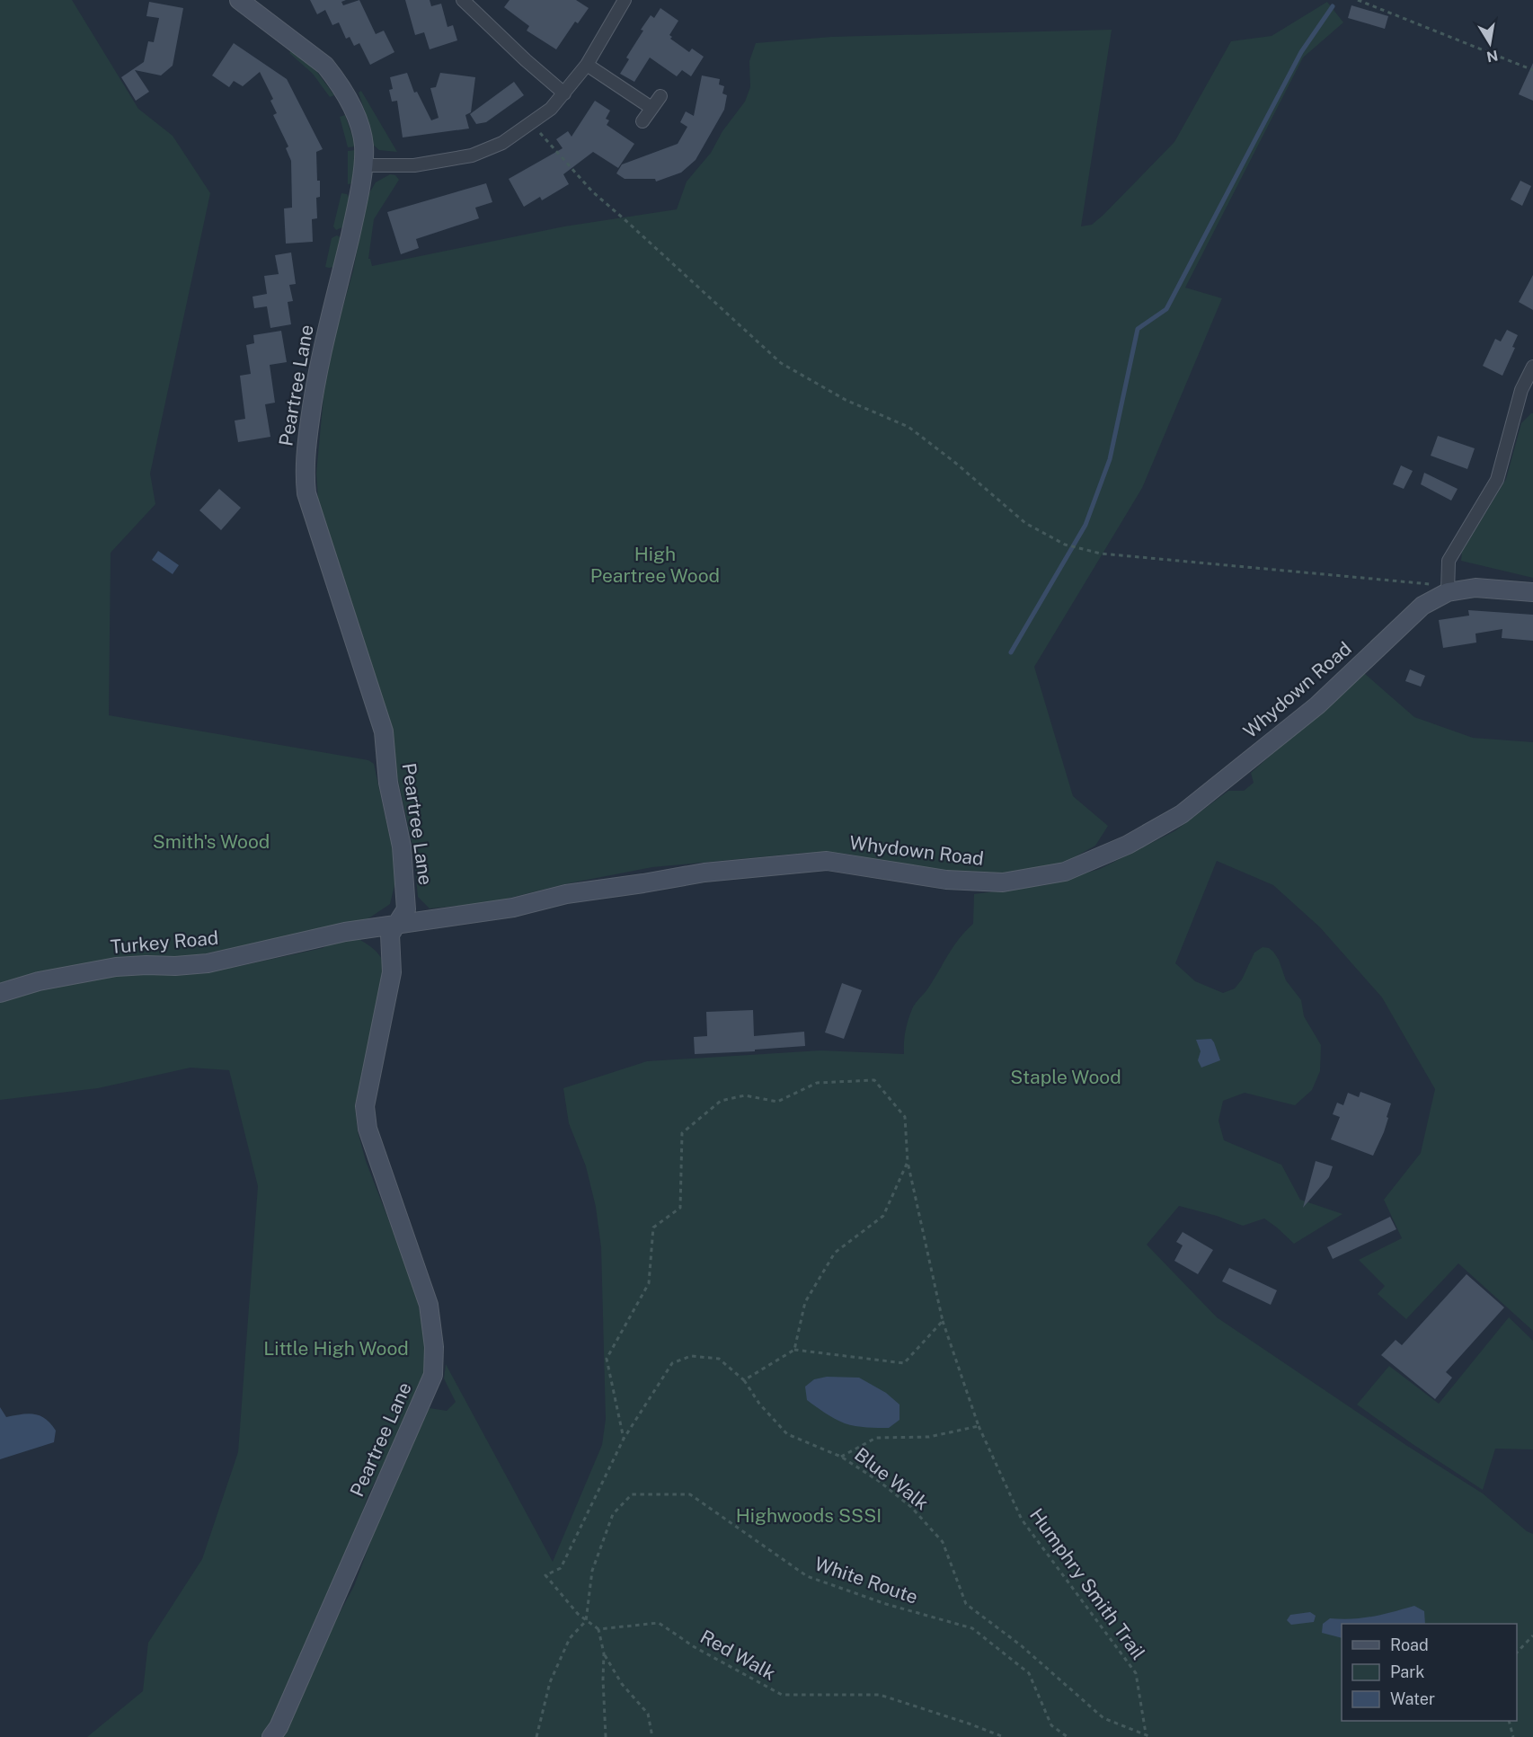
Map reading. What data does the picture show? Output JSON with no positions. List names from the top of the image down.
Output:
{
  "streets": {
    "street": ["Peartree Lane", "Whydown Road", "Turkey Road"],
    "path": [
      "Blue Walk",
      "White Route",
      "Humphry Smith Trail",
      "Red Walk"
    ]
  },
  "crossings": [
    ["Peartree Lane", "Whydown Road"],
    ["Peartree Lane", "Turkey Road"],
    ["Whydown Road", "Turkey Road"],
    ["Blue Walk", "Humphry Smith Trail"]
  ],
  "parks": [
    "High Peartree Wood",
    "Smith's Wood",
    "Staple Wood",
    "Little High Wood",
    "Highwoods SSSI"
  ],
  "legend": ["Road", "Park", "Water"],
  "north": "bottom"
}
